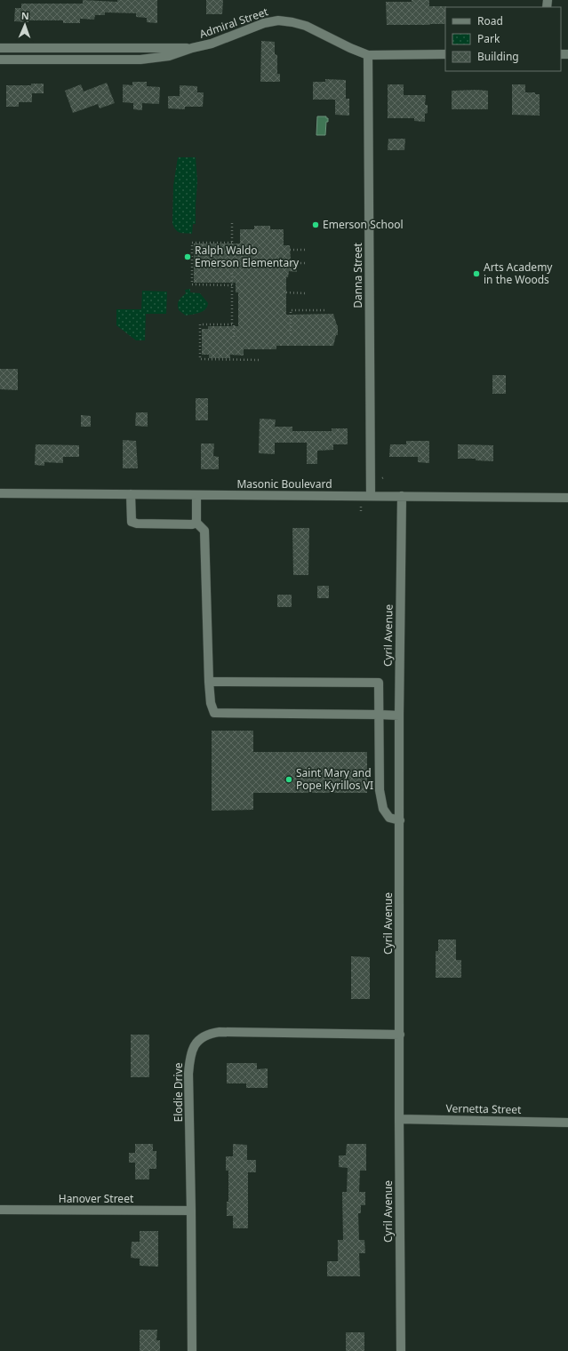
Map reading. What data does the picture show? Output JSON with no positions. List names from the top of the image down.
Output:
{
  "streets": {
    "street": [
      "Admiral Street",
      "Danna Street",
      "Masonic Boulevard",
      "Cyril Avenue",
      "Elodie Drive",
      "Vernetta Street",
      "Hanover Street"
    ]
  },
  "crossings": [
    ["Admiral Street", "Danna Street"],
    ["Danna Street", "Masonic Boulevard"],
    ["Masonic Boulevard", "Cyril Avenue"],
    ["Cyril Avenue", "Elodie Drive"],
    ["Cyril Avenue", "Vernetta Street"],
    ["Elodie Drive", "Hanover Street"]
  ],
  "places": [
    "Emerson School",
    "Ralph Waldo Emerson Elementary",
    "Arts Academy in the Woods",
    "Saint Mary and Pope Kyrillos VI"
  ],
  "legend": ["Road", "Park", "Building"],
  "north": "top"
}
